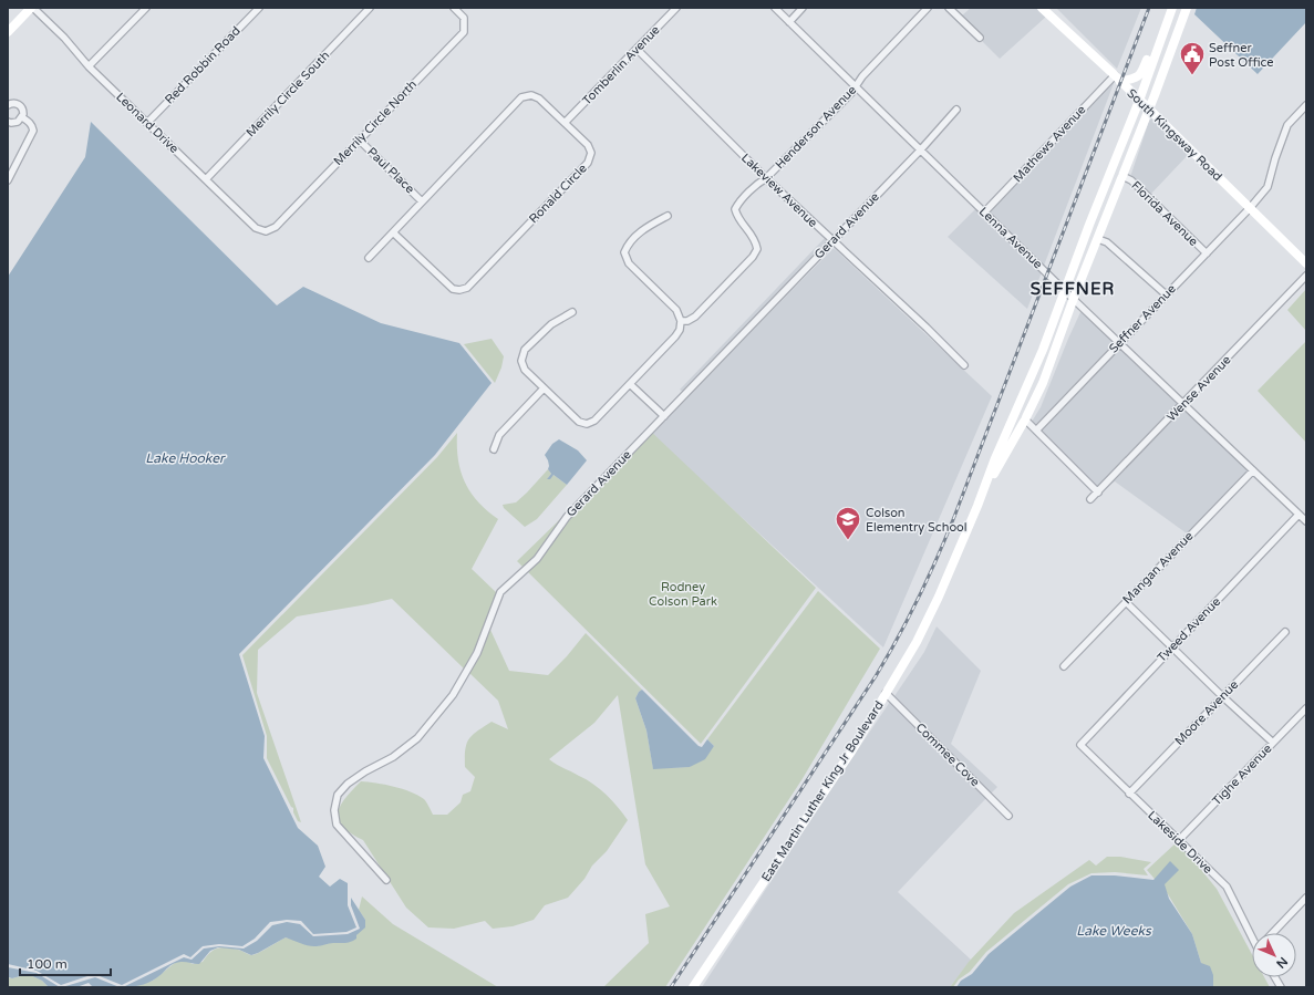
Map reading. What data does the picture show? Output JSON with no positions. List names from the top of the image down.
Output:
{
  "streets": {
    "main road": ["South Kingsway Road", "East Martin Luther King Jr Boulevard"],
    "street": [
      "Red Robbin Road",
      "Tomberlin Avenue",
      "Merrily Circle South",
      "Leonard Drive",
      "Merrily Circle North",
      "Henderson Avenue",
      "Mathews Avenue",
      "Paul Place",
      "Lakeview Avenue",
      "Ronald Circle",
      "Florida Avenue",
      "Gerard Avenue",
      "Lenna Avenue",
      "Seffner Avenue",
      "Wense Avenue",
      "Mangan Avenue",
      "Tweed Avenue",
      "Moore Avenue",
      "Commee Cove",
      "Tighe Avenue",
      "Lakeside Drive"
    ]
  },
  "crossings": [
    ["Red Robbin Road", "Leonard Drive"],
    ["Tomberlin Avenue", "Lakeview Avenue"],
    ["Tomberlin Avenue", "Ronald Circle"],
    ["Merrily Circle South", "Leonard Drive"],
    ["Leonard Drive", "Merrily Circle North"],
    ["Merrily Circle North", "Paul Place"],
    ["Henderson Avenue", "Lakeview Avenue"],
    ["Henderson Avenue", "Lenna Avenue"],
    ["South Kingsway Road", "Mathews Avenue"],
    ["South Kingsway Road", "Seffner Avenue"],
    ["Mathews Avenue", "Lenna Avenue"],
    ["Paul Place", "Ronald Circle"],
    ["Lakeview Avenue", "Gerard Avenue"],
    ["Florida Avenue", "Seffner Avenue"],
    ["Gerard Avenue", "Lenna Avenue"],
    ["Lenna Avenue", "Seffner Avenue"],
    ["Lenna Avenue", "Wense Avenue"],
    ["Lenna Avenue", "Mangan Avenue"],
    ["Lenna Avenue", "Tweed Avenue"],
    ["Tweed Avenue", "Lakeside Drive"],
    ["Moore Avenue", "Lakeside Drive"],
    ["Commee Cove", "East Martin Luther King Jr Boulevard"],
    ["Tighe Avenue", "Lakeside Drive"]
  ],
  "districts": ["SEFFNER"],
  "water": ["Lake Hooker", "Lake Weeks"],
  "parks": ["Rodney Colson Park"],
  "places": {
    "public building": ["Seffner Post Office"],
    "school or university": ["Colson Elementry School"]
  },
  "scale_bar": "100 m",
  "north": "bottom right"
}
